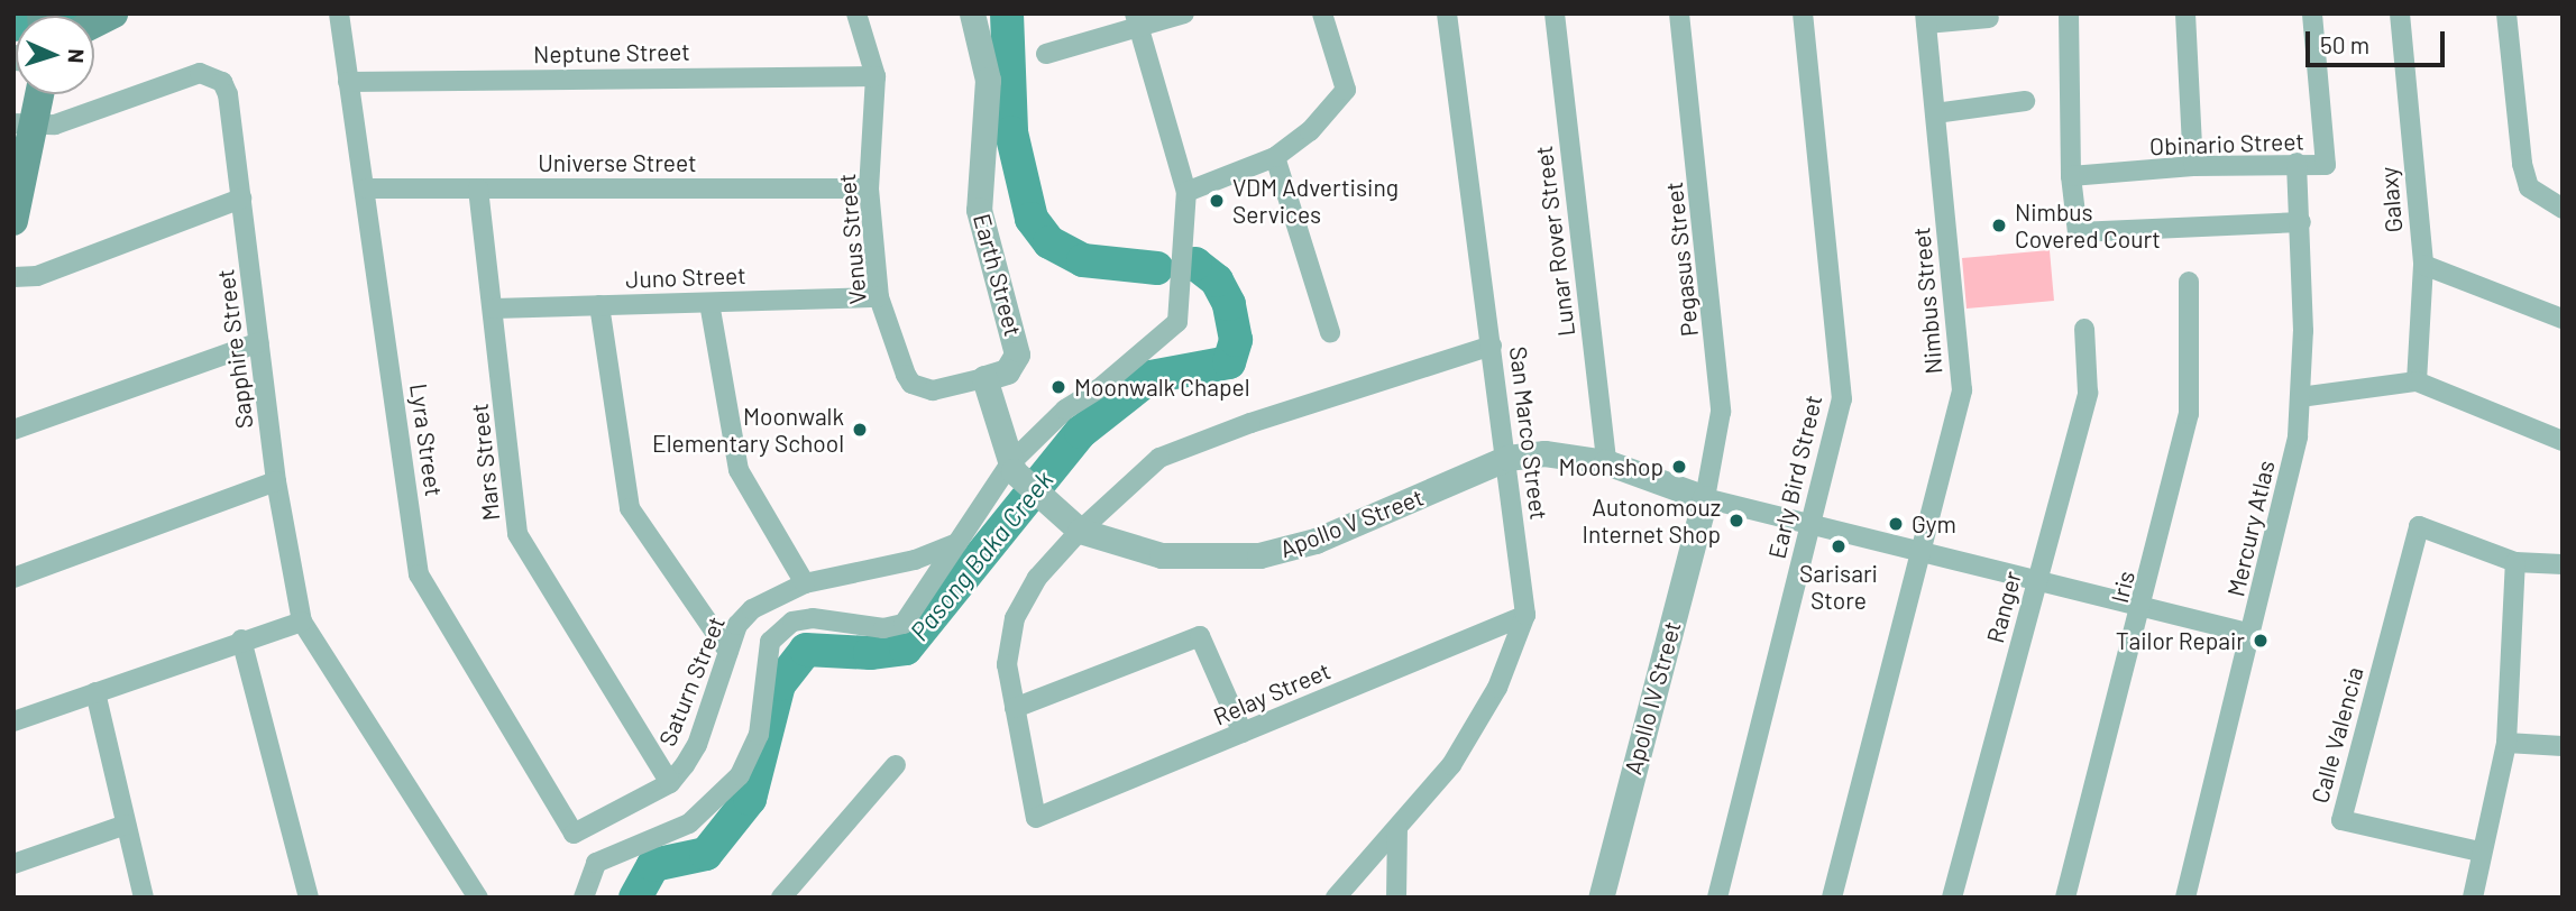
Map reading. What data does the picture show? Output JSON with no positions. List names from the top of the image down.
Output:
{
  "streets": {
    "street": [
      "Neptune Street",
      "Obinario Street",
      "Universe Street",
      "Galaxy",
      "Venus Street",
      "Lunar Rover Street",
      "Pegasus Street",
      "Earth Street",
      "Juno Street",
      "Nimbus Street",
      "Sapphire Street",
      "San Marco Street",
      "Lyra Street",
      "Mars Street",
      "Early Bird Street",
      "Apollo V Street",
      "Mercury Atlas",
      "Iris",
      "Ranger",
      "Saturn Street",
      "Relay Street",
      "Apollo IV Street",
      "Calle Valencia"
    ]
  },
  "crossings": [
    ["Neptune Street", "Venus Street"],
    ["Neptune Street", "Lyra Street"],
    ["Obinario Street", "Mercury Atlas"],
    ["Universe Street", "Venus Street"],
    ["Universe Street", "Lyra Street"],
    ["Universe Street", "Mars Street"],
    ["Venus Street", "Earth Street"],
    ["Venus Street", "Juno Street"],
    ["Lunar Rover Street", "Apollo V Street"],
    ["Pegasus Street", "Apollo V Street"],
    ["Pegasus Street", "Apollo IV Street"],
    ["Juno Street", "Mars Street"],
    ["San Marco Street", "Apollo V Street"],
    ["San Marco Street", "Relay Street"],
    ["Lyra Street", "Saturn Street"],
    ["Mars Street", "Saturn Street"],
    ["Apollo V Street", "Apollo IV Street"]
  ],
  "water": ["Pasong Baka Creek"],
  "places": [
    "VDM Advertising Services",
    "Nimbus Covered Court",
    "Moonwalk Chapel",
    "Moonwalk Elementary School",
    "Moonshop",
    "Autonomouz Internet Shop",
    "Gym",
    "Sarisari Store",
    "Tailor Repair"
  ],
  "scale_bar": "50 m",
  "north": "right"
}
